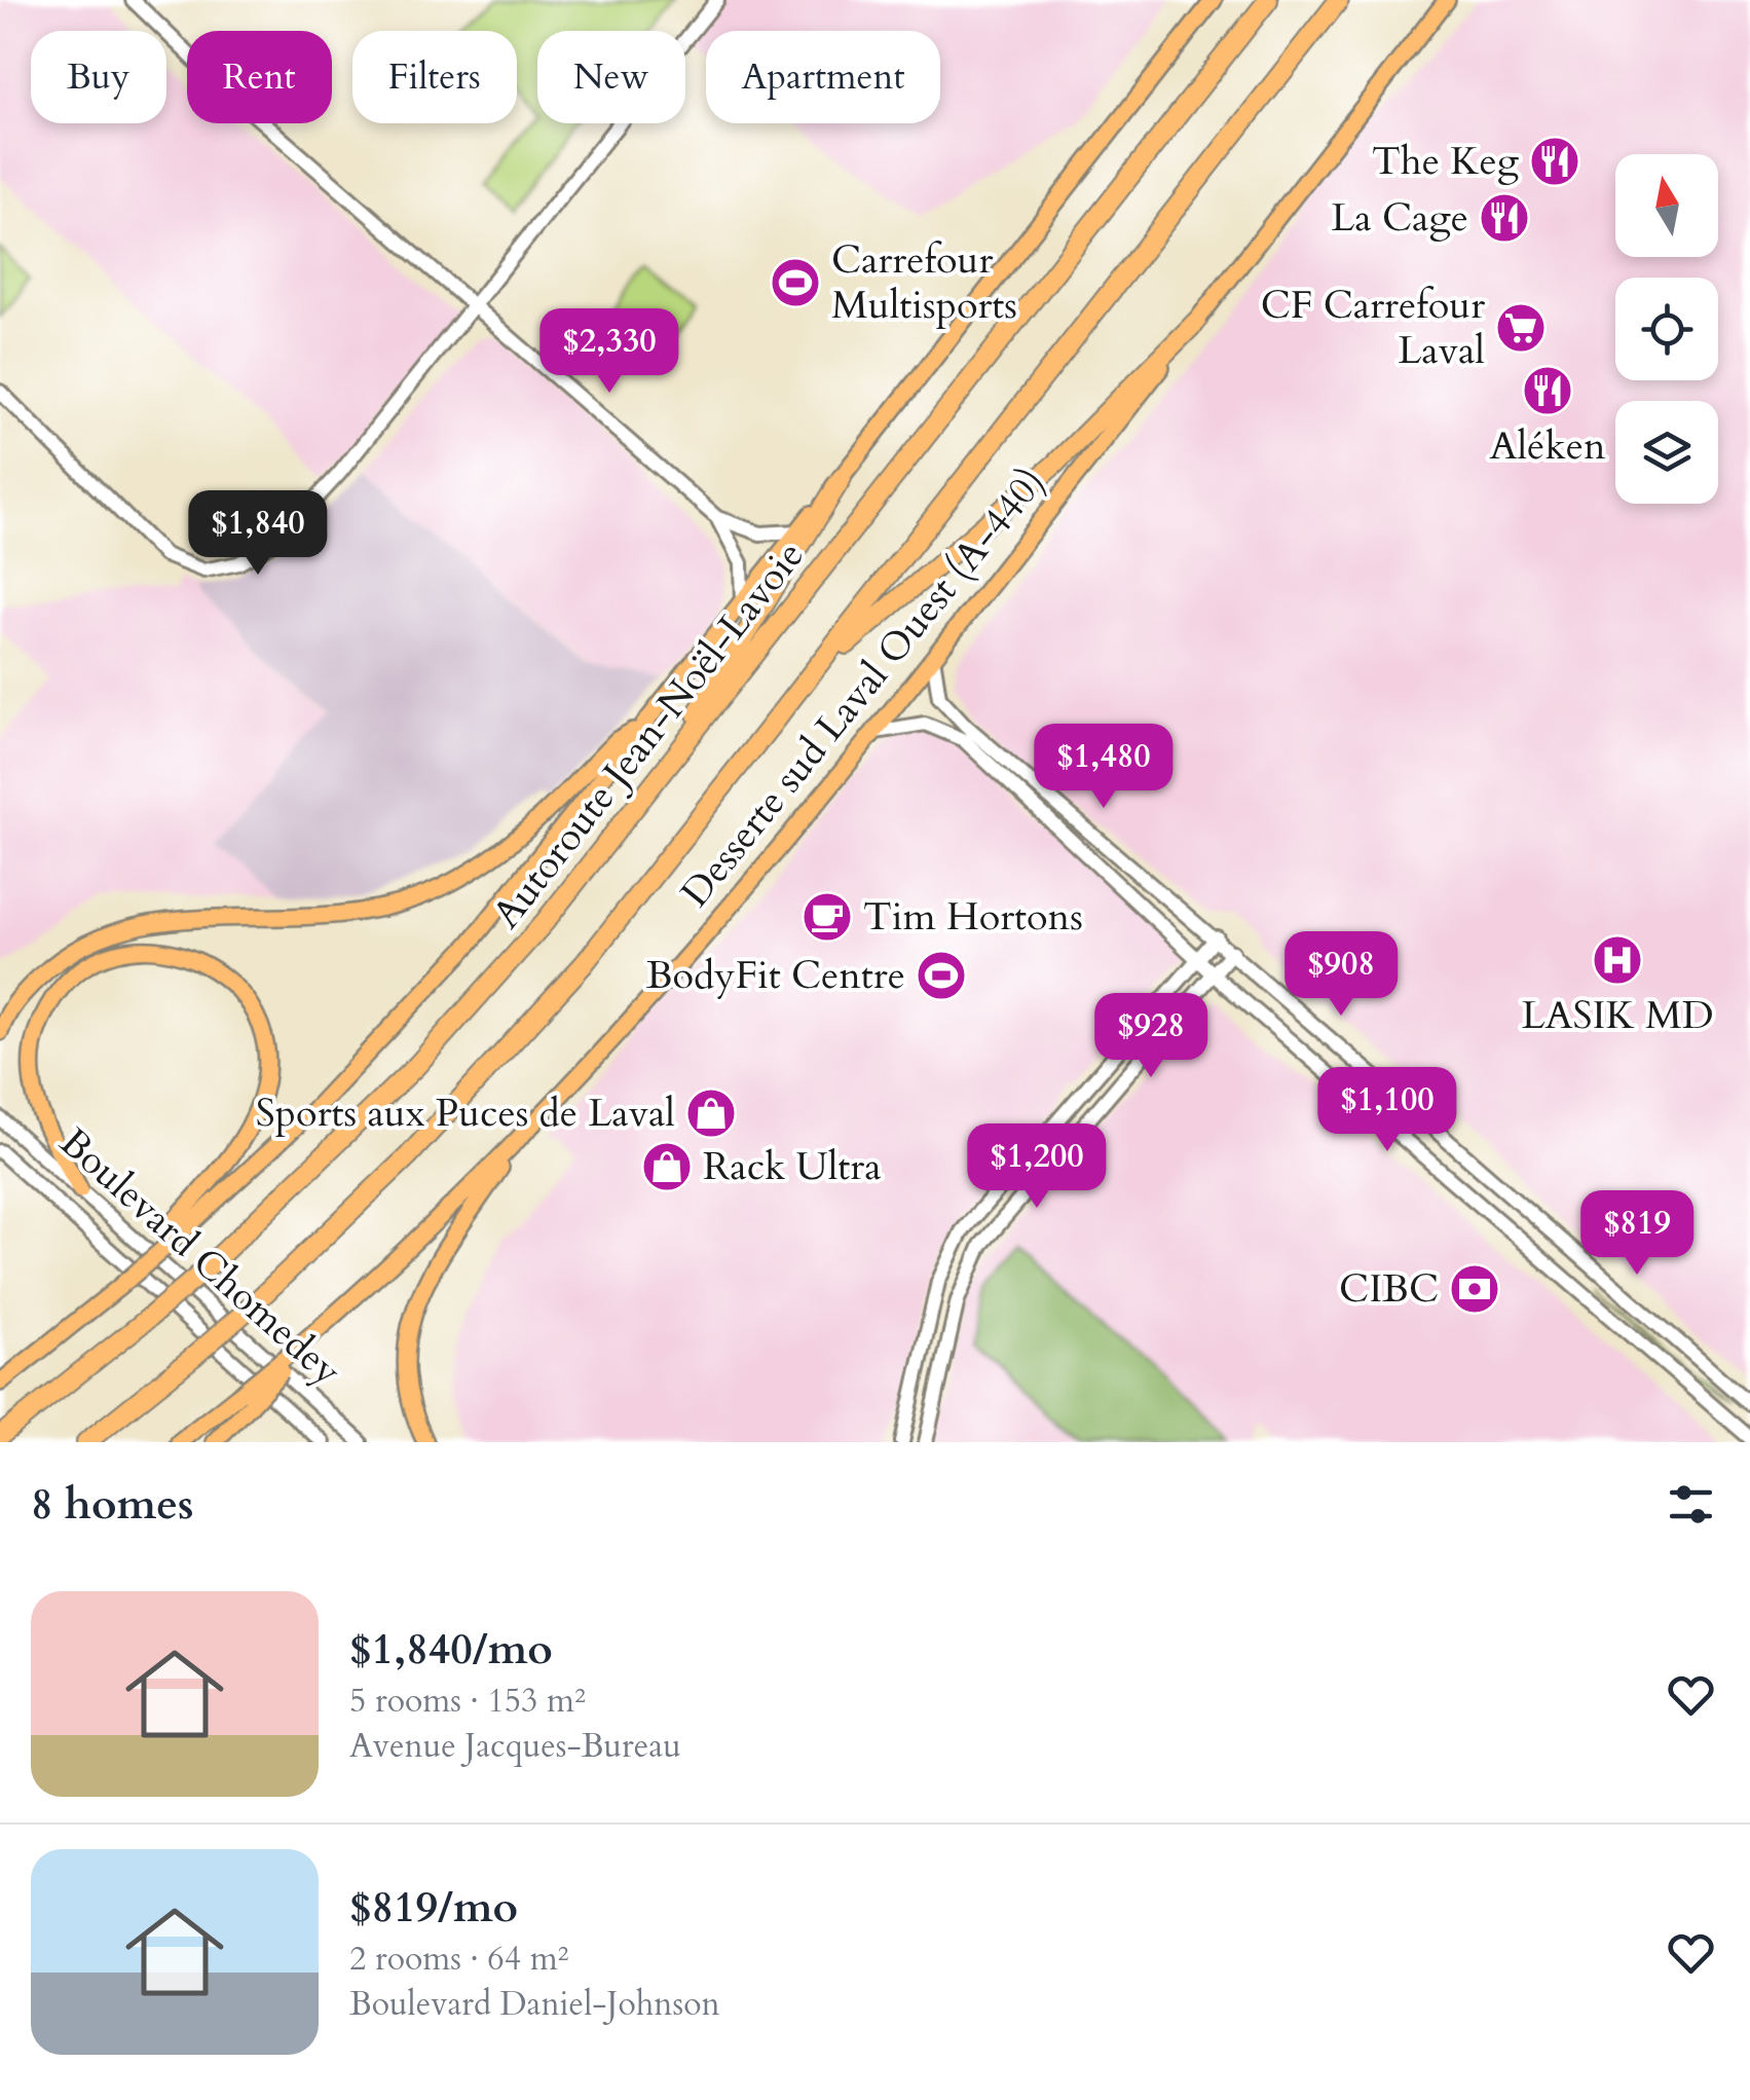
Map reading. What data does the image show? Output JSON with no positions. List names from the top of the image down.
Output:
{
  "streets": {
    "highway": ["Autoroute Jean-Noël-Lavoie"],
    "main road": ["Desserte sud Laval Ouest (A-440)"],
    "street": ["Boulevard Chomedey"]
  },
  "places": {
    "restaurant": ["The Keg", "La Cage", "Aléken"],
    "sports": ["Carrefour Multisports", "BodyFit Centre"],
    "supermarket": ["CF Carrefour Laval"],
    "cafe": ["Tim Hortons"],
    "hospital": ["LASIK MD"],
    "shop": ["Sports aux Puces de Laval", "Rack Ultra"],
    "bank": ["CIBC"]
  },
  "north": "top",
  "page": {
    "chip": [
      "Buy",
      "Rent",
      "Filters",
      "New",
      "Apartment"
    ],
    "price": [
      "$2,330",
      "$1,840",
      "$1,480",
      "$908",
      "$928",
      "$1,100",
      "$1,200",
      "$819"
    ],
    "heading": "8 homes",
    "list": [
      {
        "name": "$1,840/mo",
        "note": "5 rooms · 153 m² · Avenue Jacques-Bureau"
      },
      {
        "name": "$819/mo",
        "note": "2 rooms · 64 m² · Boulevard Daniel-Johnson"
      }
    ]
  }
}
